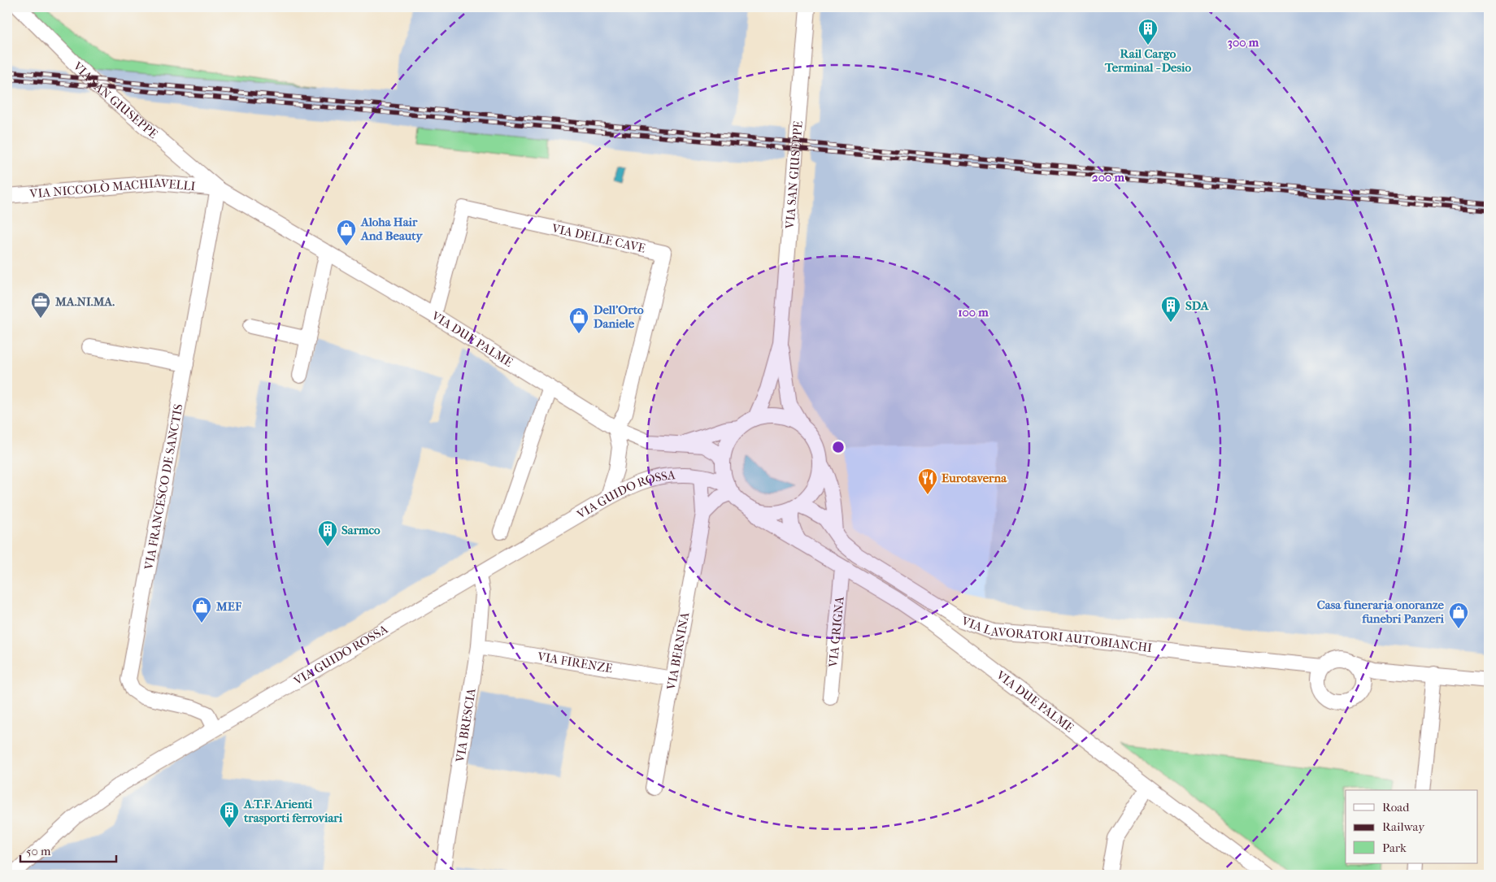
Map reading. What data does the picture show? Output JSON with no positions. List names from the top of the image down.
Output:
{
  "streets": {
    "street": [
      "VIA SAN GIUSEPPE",
      "VIA NICCOLÒ MACHIAVELLI",
      "VIA DELLE CAVE",
      "VIA DUE PALME",
      "VIA FRANCESCO DE SANCTIS",
      "VIA GUIDO ROSSA",
      "VIA GRIGNA",
      "VIA LAVORATORI AUTOBIANCHI",
      "VIA BERNINA",
      "VIA FIRENZE",
      "VIA BRESCIA"
    ]
  },
  "crossings": [
    ["VIA SAN GIUSEPPE", "VIA NICCOLÒ MACHIAVELLI"],
    ["VIA SAN GIUSEPPE", "VIA DUE PALME"],
    ["VIA SAN GIUSEPPE", "VIA FRANCESCO DE SANCTIS"],
    ["VIA SAN GIUSEPPE", "VIA GUIDO ROSSA"],
    ["VIA SAN GIUSEPPE", "VIA LAVORATORI AUTOBIANCHI"],
    ["VIA NICCOLÒ MACHIAVELLI", "VIA DUE PALME"],
    ["VIA NICCOLÒ MACHIAVELLI", "VIA FRANCESCO DE SANCTIS"],
    ["VIA DELLE CAVE", "VIA DUE PALME"],
    ["VIA DUE PALME", "VIA FRANCESCO DE SANCTIS"],
    ["VIA DUE PALME", "VIA GUIDO ROSSA"],
    ["VIA DUE PALME", "VIA GRIGNA"],
    ["VIA DUE PALME", "VIA LAVORATORI AUTOBIANCHI"],
    ["VIA FRANCESCO DE SANCTIS", "VIA GUIDO ROSSA"],
    ["VIA GUIDO ROSSA", "VIA LAVORATORI AUTOBIANCHI"],
    ["VIA GUIDO ROSSA", "VIA BERNINA"],
    ["VIA GUIDO ROSSA", "VIA BRESCIA"],
    ["VIA BERNINA", "VIA FIRENZE"],
    ["VIA FIRENZE", "VIA BRESCIA"]
  ],
  "places": {
    "building": [
      "Rail Cargo Terminal - Desio",
      "SDA",
      "Sarmco",
      "A.T.F. Arienti trasporti ferroviari"
    ],
    "shop": [
      "Aloha Hair And Beauty",
      "Dell'Orto Daniele",
      "MEF",
      "Casa funeraria onoranze funebri Panzeri"
    ],
    "office": ["MA.NI.MA."],
    "restaurant": ["Eurotaverna"]
  },
  "legend": ["Road", "Railway", "Park"],
  "scale_bar": "50 m",
  "rings": ["300 m", "200 m", "100 m"]
}
